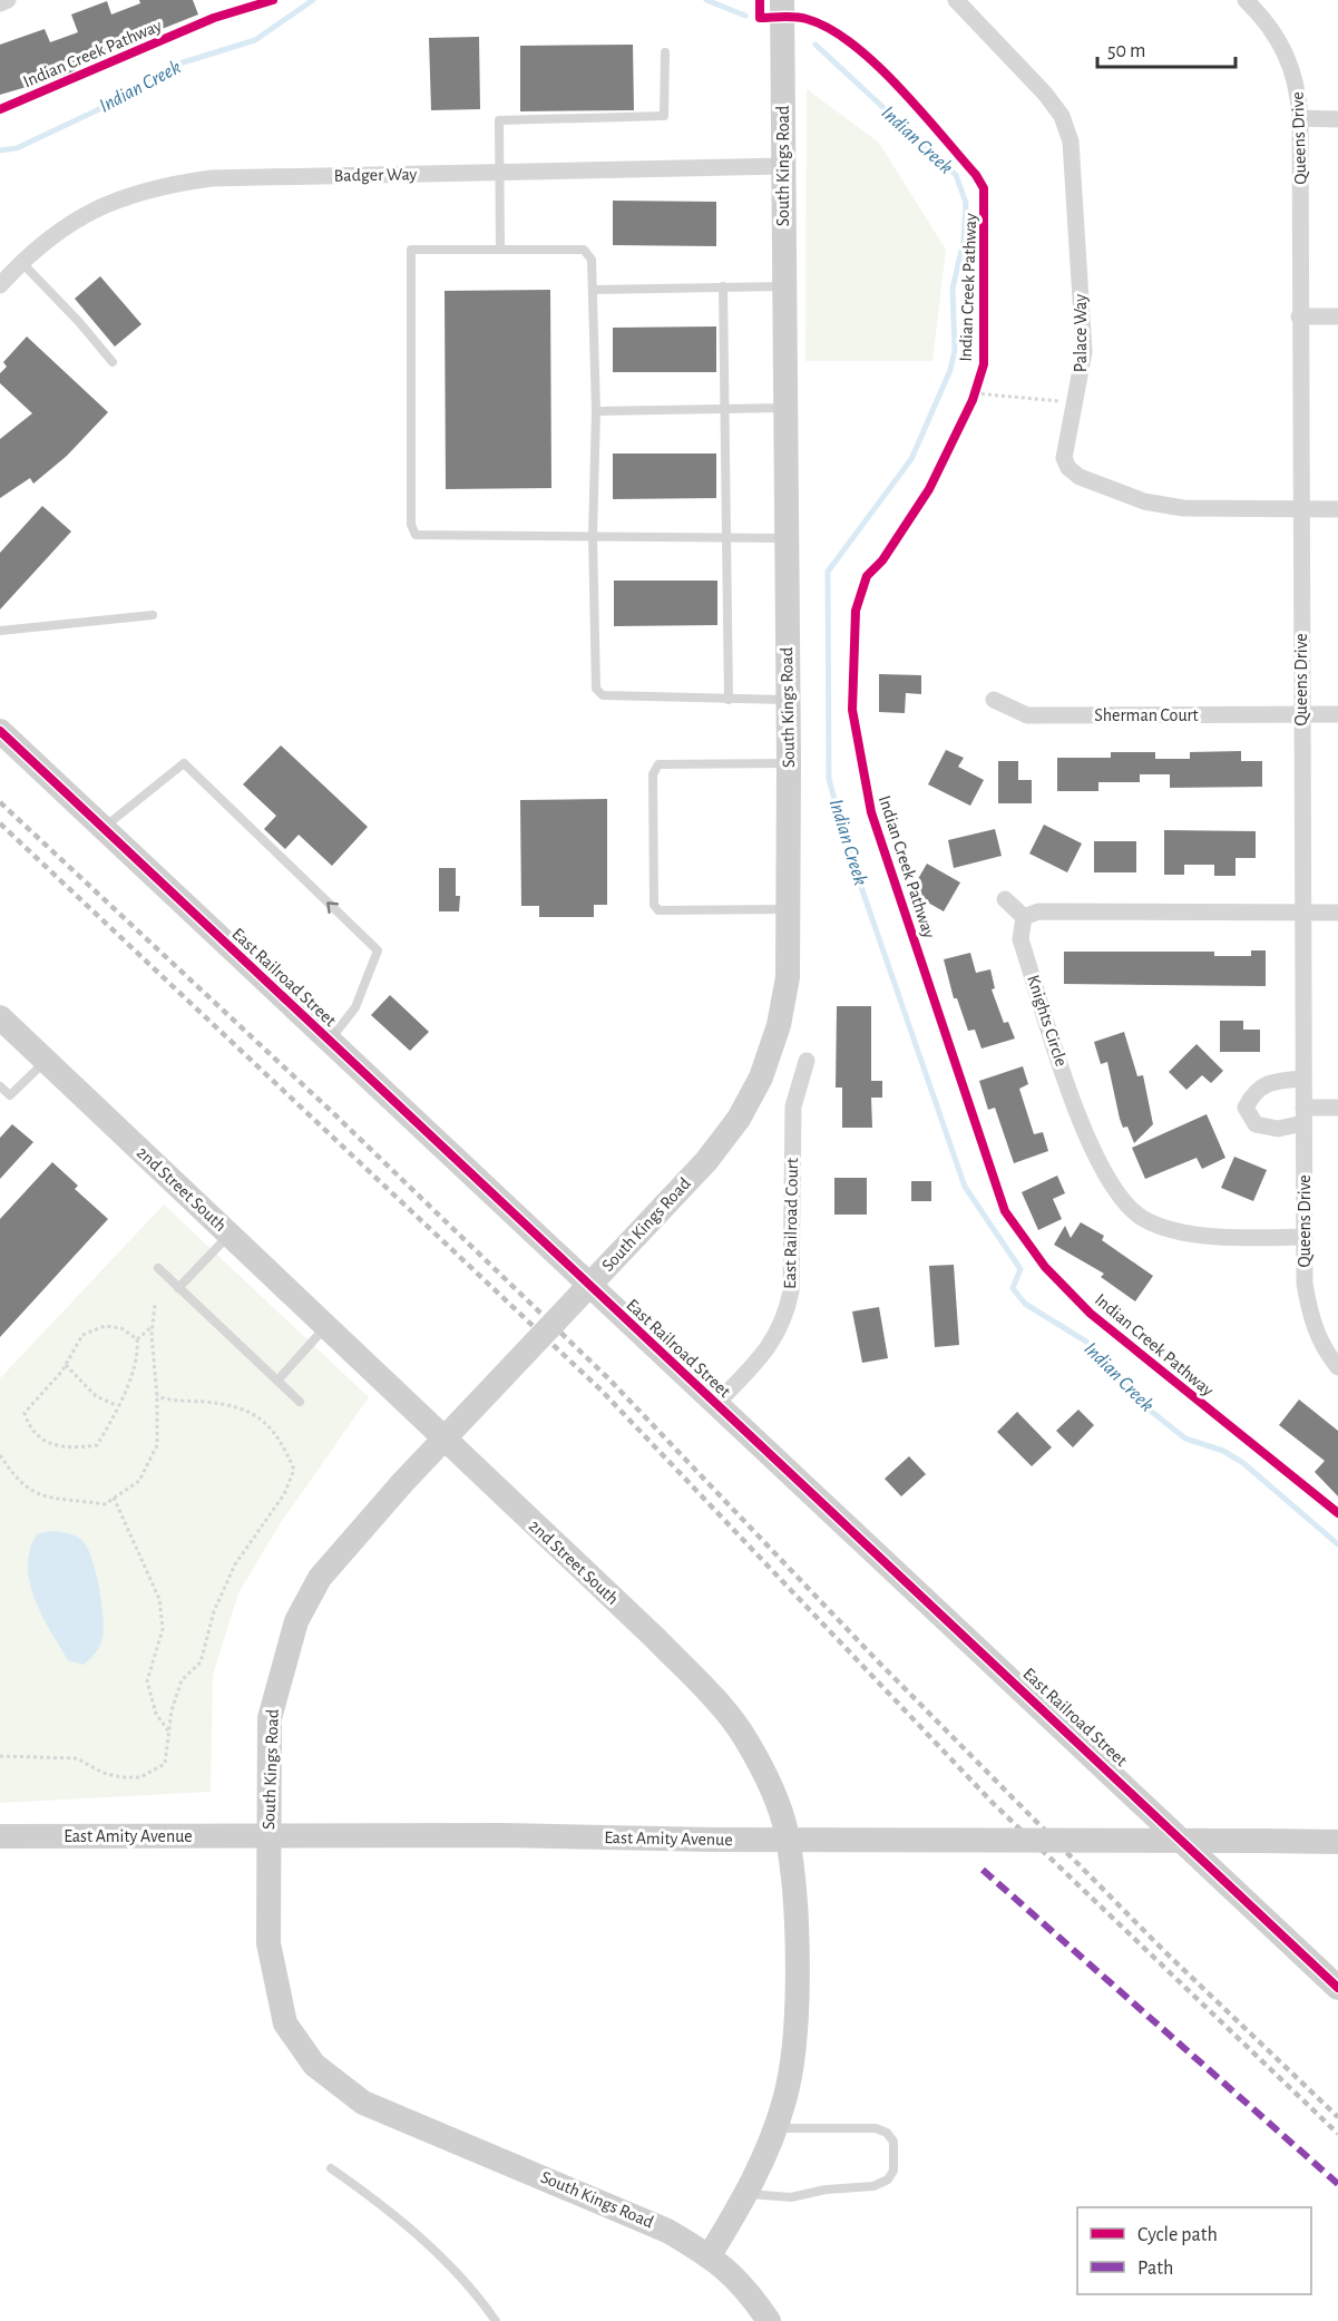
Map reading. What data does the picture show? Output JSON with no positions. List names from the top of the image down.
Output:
{
  "streets": {
    "main road": [
      "South Kings Road",
      "East Railroad Street",
      "2nd Street South",
      "East Amity Avenue"
    ],
    "street": [
      "Queens Drive",
      "Badger Way",
      "Palace Way",
      "Sherman Court",
      "Knights Circle",
      "East Railroad Court"
    ],
    "cycle path": ["Indian Creek Pathway"]
  },
  "crossings": [
    ["Queens Drive", "Palace Way"],
    ["Queens Drive", "Sherman Court"],
    ["Queens Drive", "Knights Circle"],
    ["South Kings Road", "Badger Way"],
    ["South Kings Road", "2nd Street South"],
    ["South Kings Road", "East Amity Avenue"],
    ["East Railroad Street", "East Railroad Court"]
  ],
  "water": ["Indian Creek"],
  "legend": ["Cycle path", "Path"],
  "scale_bar": "50 m"
}
